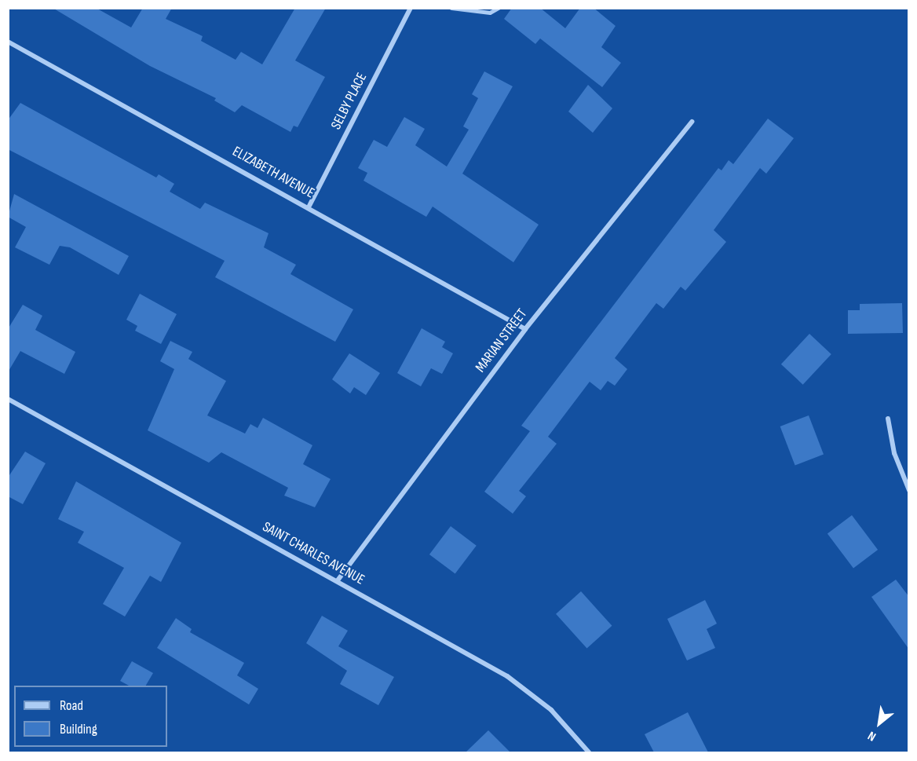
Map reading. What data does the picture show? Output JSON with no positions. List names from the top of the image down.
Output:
{
  "streets": {
    "street": [
      "SELBY PLACE",
      "ELIZABETH AVENUE",
      "MARIAN STREET",
      "SAINT CHARLES AVENUE"
    ]
  },
  "crossings": [
    ["SELBY PLACE", "ELIZABETH AVENUE"],
    ["ELIZABETH AVENUE", "MARIAN STREET"],
    ["MARIAN STREET", "SAINT CHARLES AVENUE"]
  ],
  "legend": ["Road", "Building"],
  "north": "bottom left"
}
